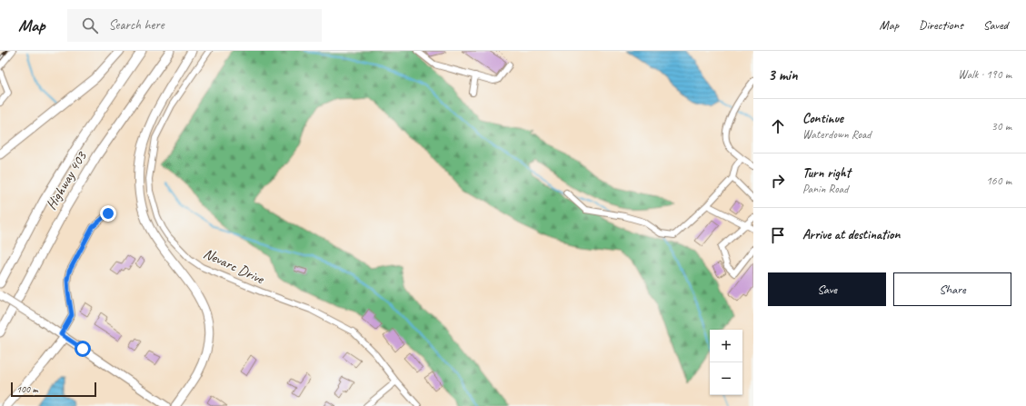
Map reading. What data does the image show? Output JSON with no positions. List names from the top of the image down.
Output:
{
  "streets": {
    "highway": ["Highway 403"],
    "street": ["Nevarc Drive"]
  },
  "scale_bar": "100 m",
  "page": {
    "header": "Map",
    "search": "Search here",
    "nav": ["Map", "Directions", "Saved"],
    "heading": ["3 min", "Walk · 190 m"],
    "list": [
      ["Continue", "Waterdown Road", "30 m"],
      ["Turn right", "Panin Road", "160 m"],
      "Arrive at destination"
    ],
    "buttons": ["Save", "Share"],
    "map_buttons": ["+", "−"],
    "scale": "100 m"
  }
}
